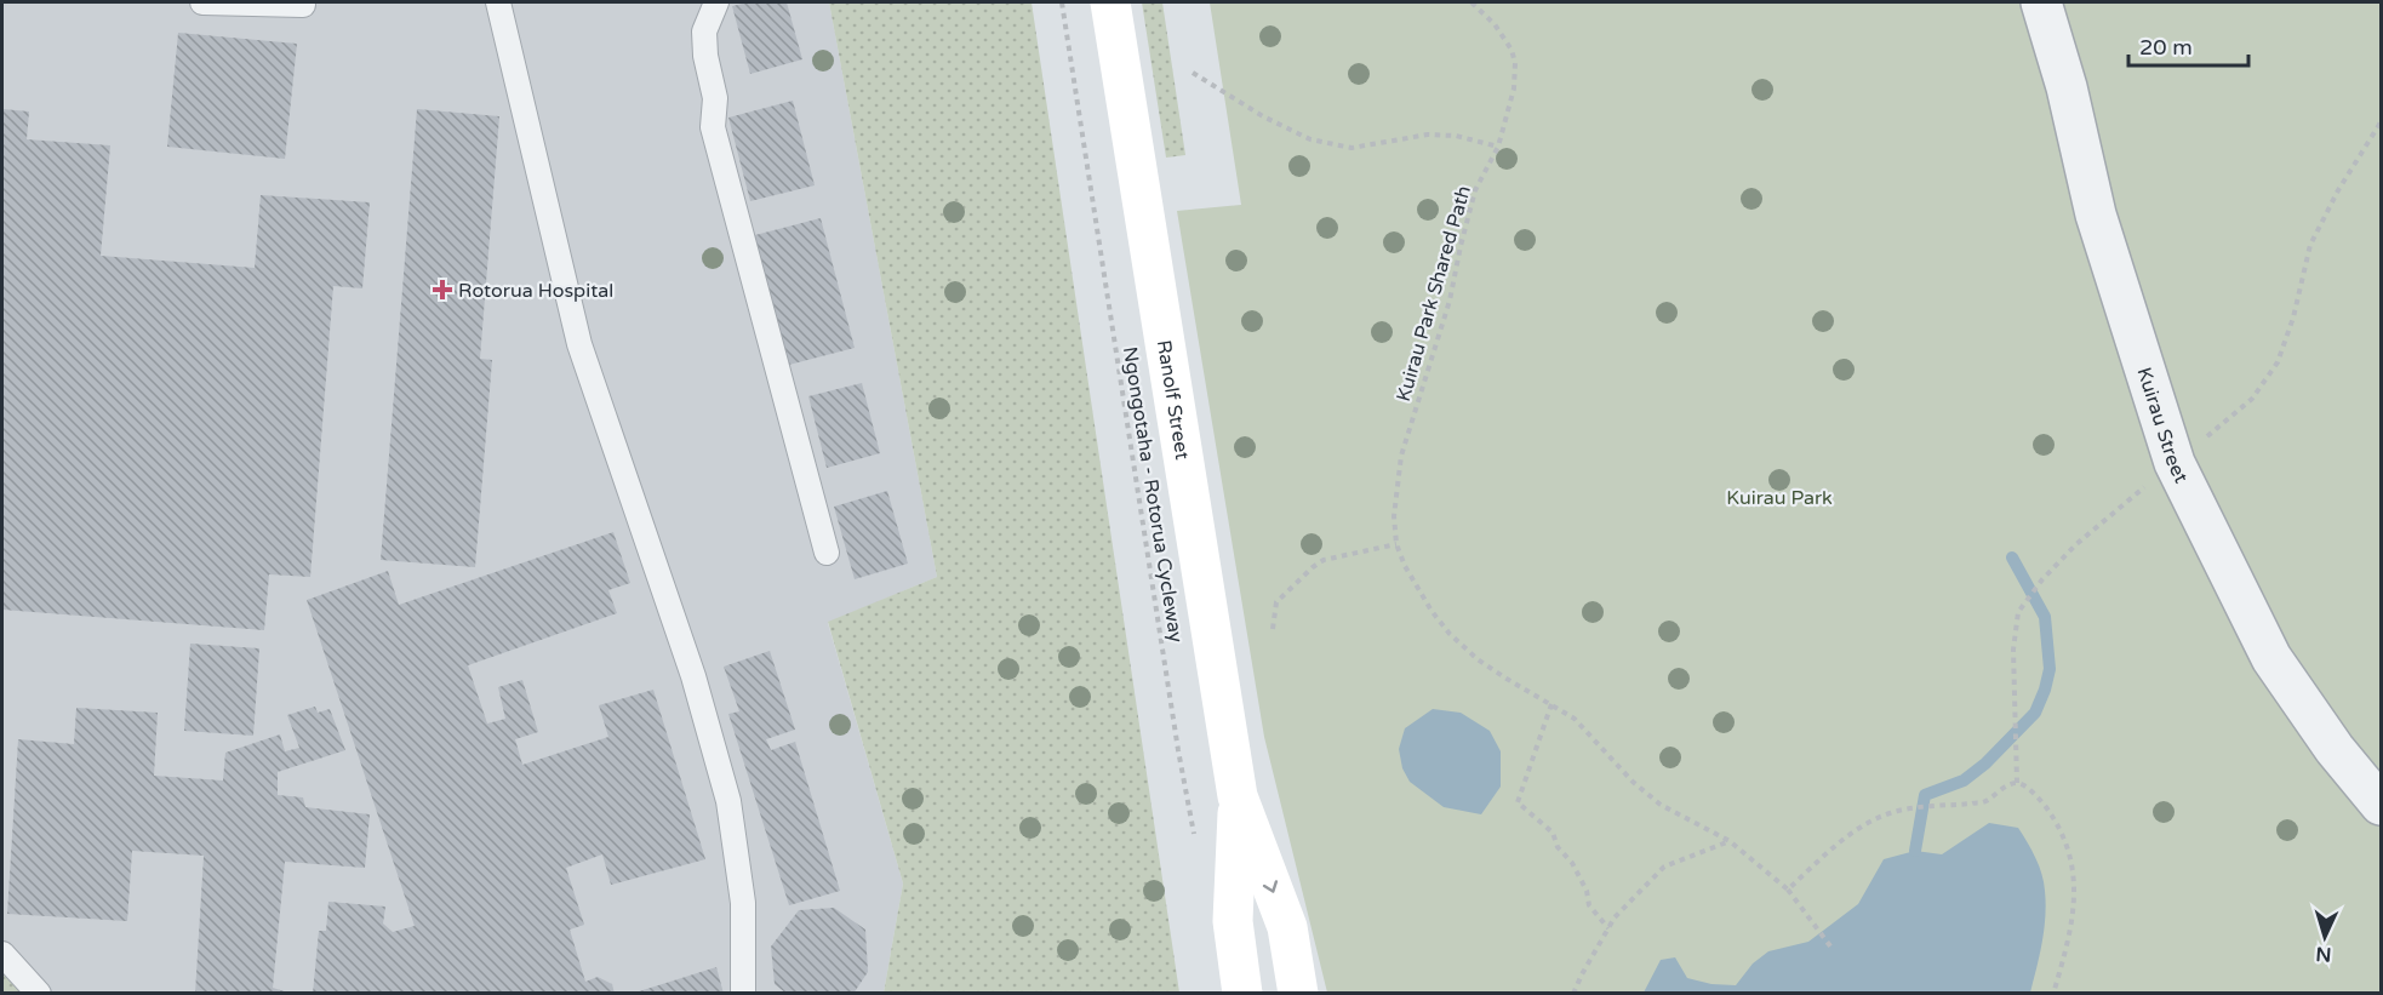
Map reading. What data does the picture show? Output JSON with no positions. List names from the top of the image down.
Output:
{
  "streets": {
    "main road": ["Ranolf Street"],
    "street": ["Kuirau Street"],
    "path": ["Kuirau Park Shared Path", "Ngongotaha - Rotorua Cycleway"]
  },
  "parks": ["Kuirau Park"],
  "places": {
    "health": ["Rotorua Hospital"]
  },
  "scale_bar": "20 m",
  "north": "bottom"
}
